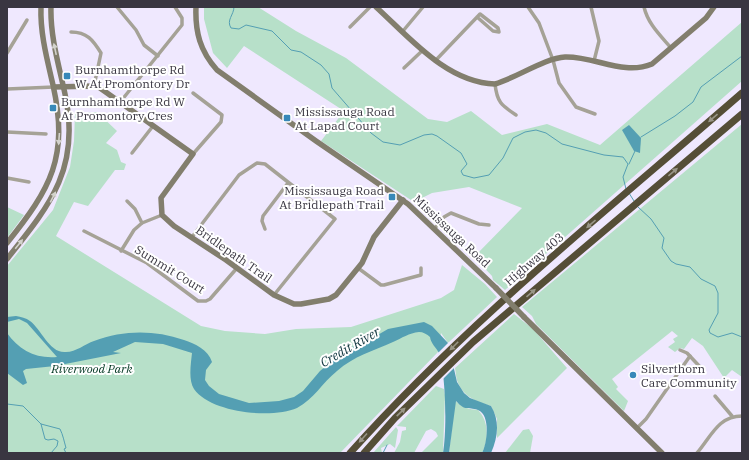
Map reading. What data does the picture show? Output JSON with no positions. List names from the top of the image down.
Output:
{
  "streets": {
    "highway": ["Highway 403"],
    "main road": ["Mississauga Road", "Bridlepath Trail"],
    "street": ["Summit Court"]
  },
  "crossings": [
    ["Mississauga Road", "Bridlepath Trail"],
    ["Bridlepath Trail", "Summit Court"]
  ],
  "water": ["Credit River"],
  "parks": ["Riverwood Park"],
  "places": {
    "transit": [
      "Burnhamthorpe Rd W At Promontory Dr",
      "Burnhamthorpe Rd W At Promontory Cres",
      "Mississauga Road At Lapad Court",
      "Mississauga Road At Bridlepath Trail"
    ],
    "other": ["Silverthorn Care Community"]
  }
}
